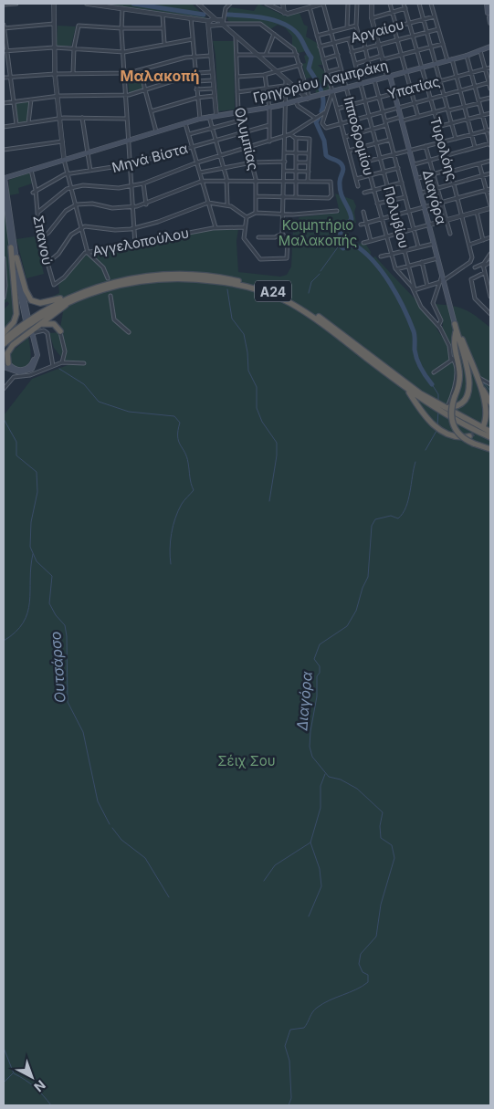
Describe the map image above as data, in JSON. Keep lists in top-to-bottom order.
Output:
{
  "streets": {
    "highway": ["Α24"],
    "main road": ["Γρηγορίου Λαμπράκη", "Διαγόρα"],
    "street": [
      "Αργαίου",
      "Υπατίας",
      "Ιπποδρομίου",
      "Ολυμπίας",
      "Τυρολόης",
      "Μηνά Βίστα",
      "Πολυβίου",
      "Σπανού",
      "Αγγελοπούλου"
    ]
  },
  "crossings": [
    ["Αργαίου", "Ιπποδρομίου"],
    ["Αργαίου", "Τυρολόης"],
    ["Αργαίου", "Διαγόρα"],
    ["Αργαίου", "Πολυβίου"],
    ["Γρηγορίου Λαμπράκη", "Ιπποδρομίου"],
    ["Γρηγορίου Λαμπράκη", "Ολυμπίας"],
    ["Γρηγορίου Λαμπράκη", "Τυρολόης"],
    ["Γρηγορίου Λαμπράκη", "Διαγόρα"],
    ["Γρηγορίου Λαμπράκη", "Πολυβίου"],
    ["Γρηγορίου Λαμπράκη", "Σπανού"],
    ["Υπατίας", "Ιπποδρομίου"],
    ["Υπατίας", "Τυρολόης"],
    ["Υπατίας", "Διαγόρα"],
    ["Υπατίας", "Πολυβίου"],
    ["Ιπποδρομίου", "Πολυβίου"],
    ["Ολυμπίας", "Μηνά Βίστα"],
    ["Τυρολόης", "Διαγόρα"],
    ["Μηνά Βίστα", "Σπανού"],
    ["Σπανού", "Αγγελοπούλου"]
  ],
  "districts": ["Μαλακοπή"],
  "water": ["Ουτσάρσο", "Διαγόρα"],
  "parks": ["Κοιμητήριο Μαλακοπής", "Σέιχ Σου"],
  "north": "bottom right"
}
